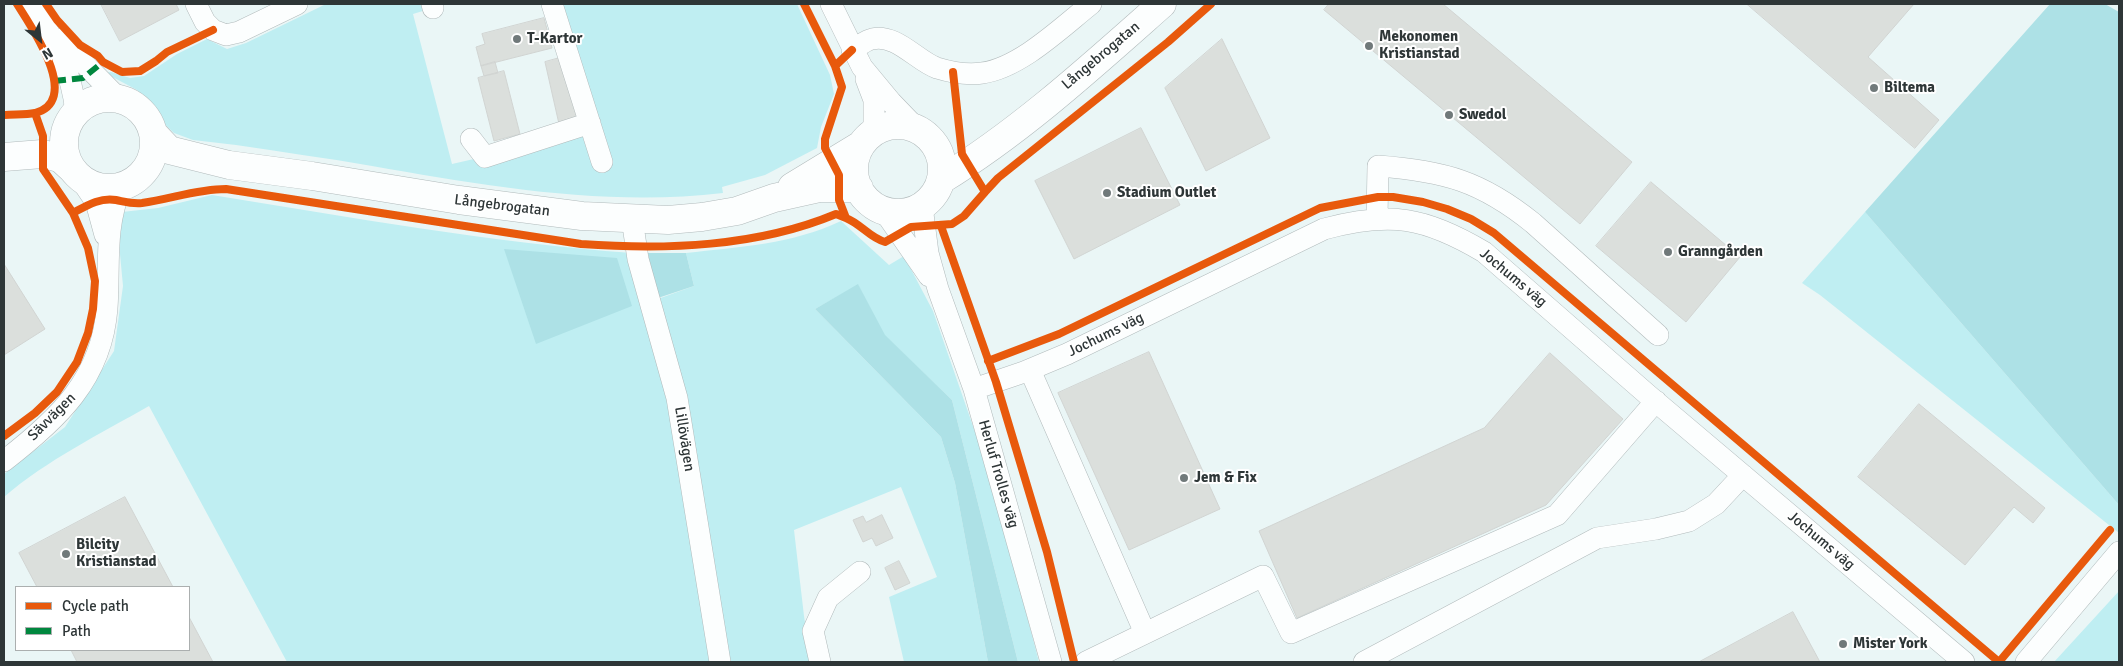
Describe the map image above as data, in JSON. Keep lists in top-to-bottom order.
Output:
{
  "streets": {
    "main road": ["Långebrogatan"],
    "street": [
      "Jochums väg",
      "Sävvägen",
      "Lillövägen",
      "Herluf Trolles väg"
    ]
  },
  "crossings": [
    ["Långebrogatan", "Sävvägen"],
    ["Långebrogatan", "Lillövägen"],
    ["Långebrogatan", "Herluf Trolles väg"],
    ["Jochums väg", "Herluf Trolles väg"]
  ],
  "places": [
    "T-Kartor",
    "Mekonomen Kristianstad",
    "Biltema",
    "Swedol",
    "Stadium Outlet",
    "Granngården",
    "Jem & Fix",
    "Bilcity Kristianstad",
    "Mister York"
  ],
  "legend": ["Cycle path", "Path"],
  "north": "bottom right"
}
